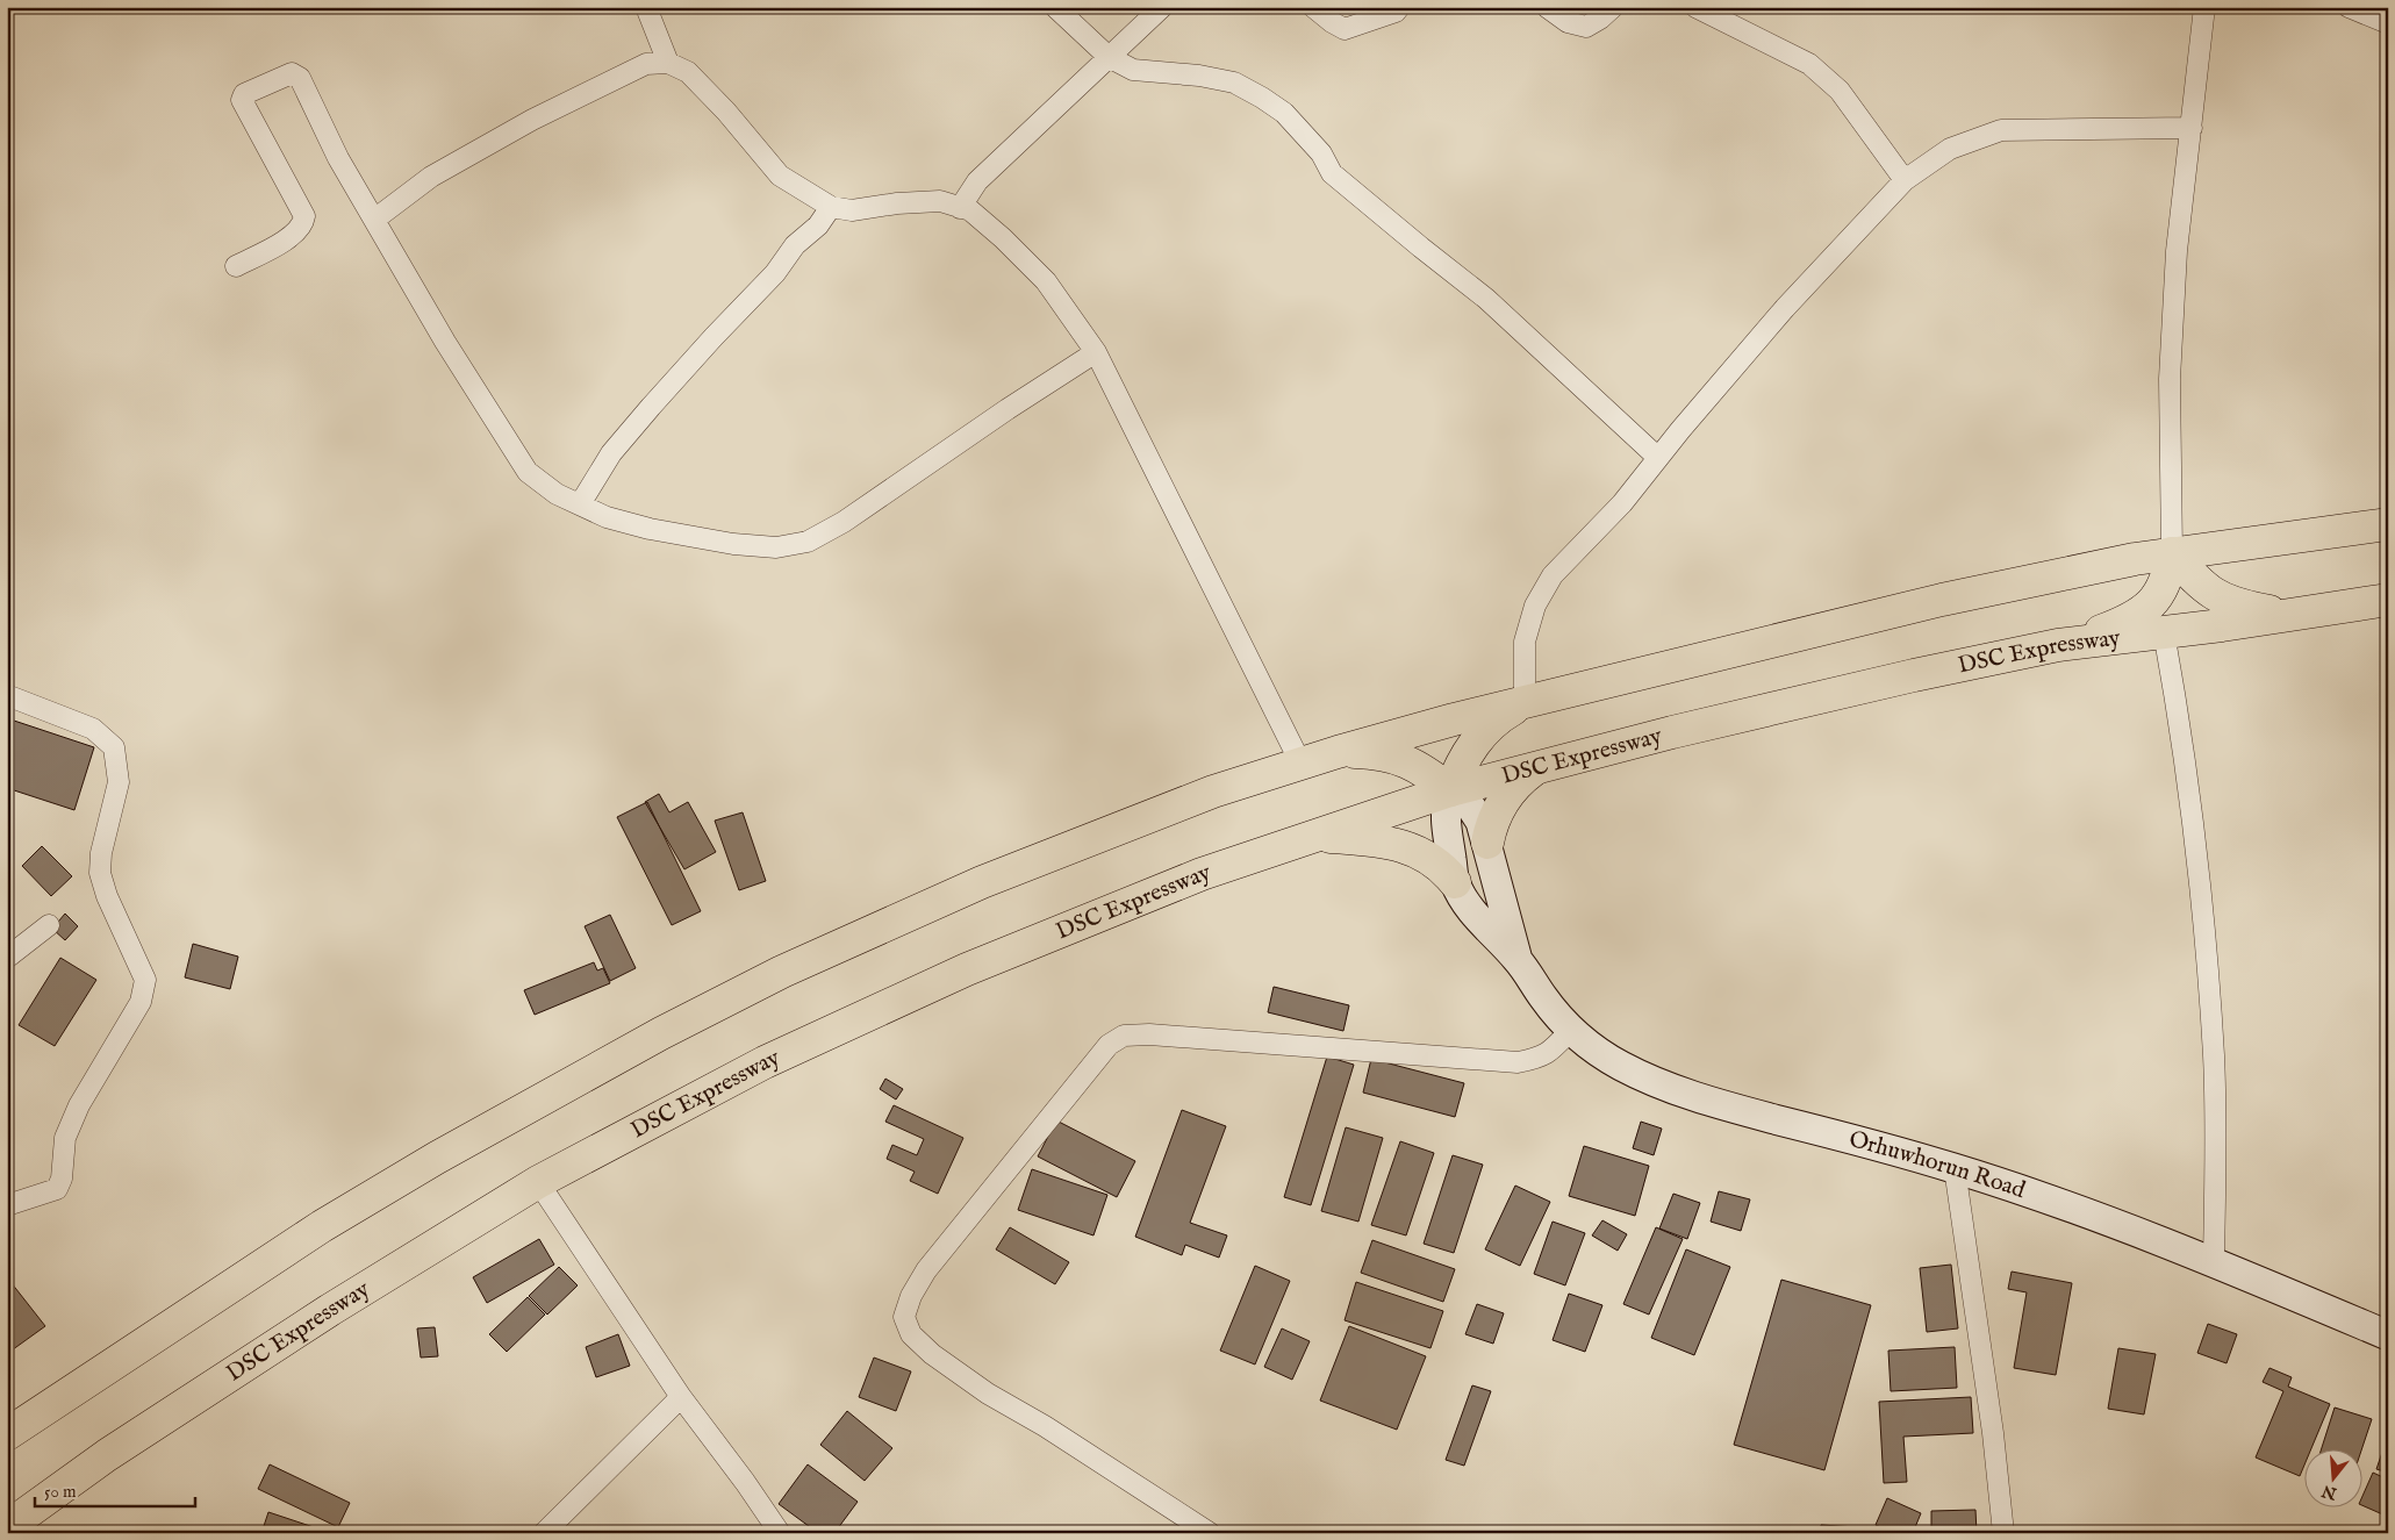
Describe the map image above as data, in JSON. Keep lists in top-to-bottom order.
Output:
{
  "streets": {
    "main road": ["DSC Expressway"],
    "street": ["Orhuwhorun Road"]
  },
  "scale_bar": "50 m",
  "north": "bottom"
}
